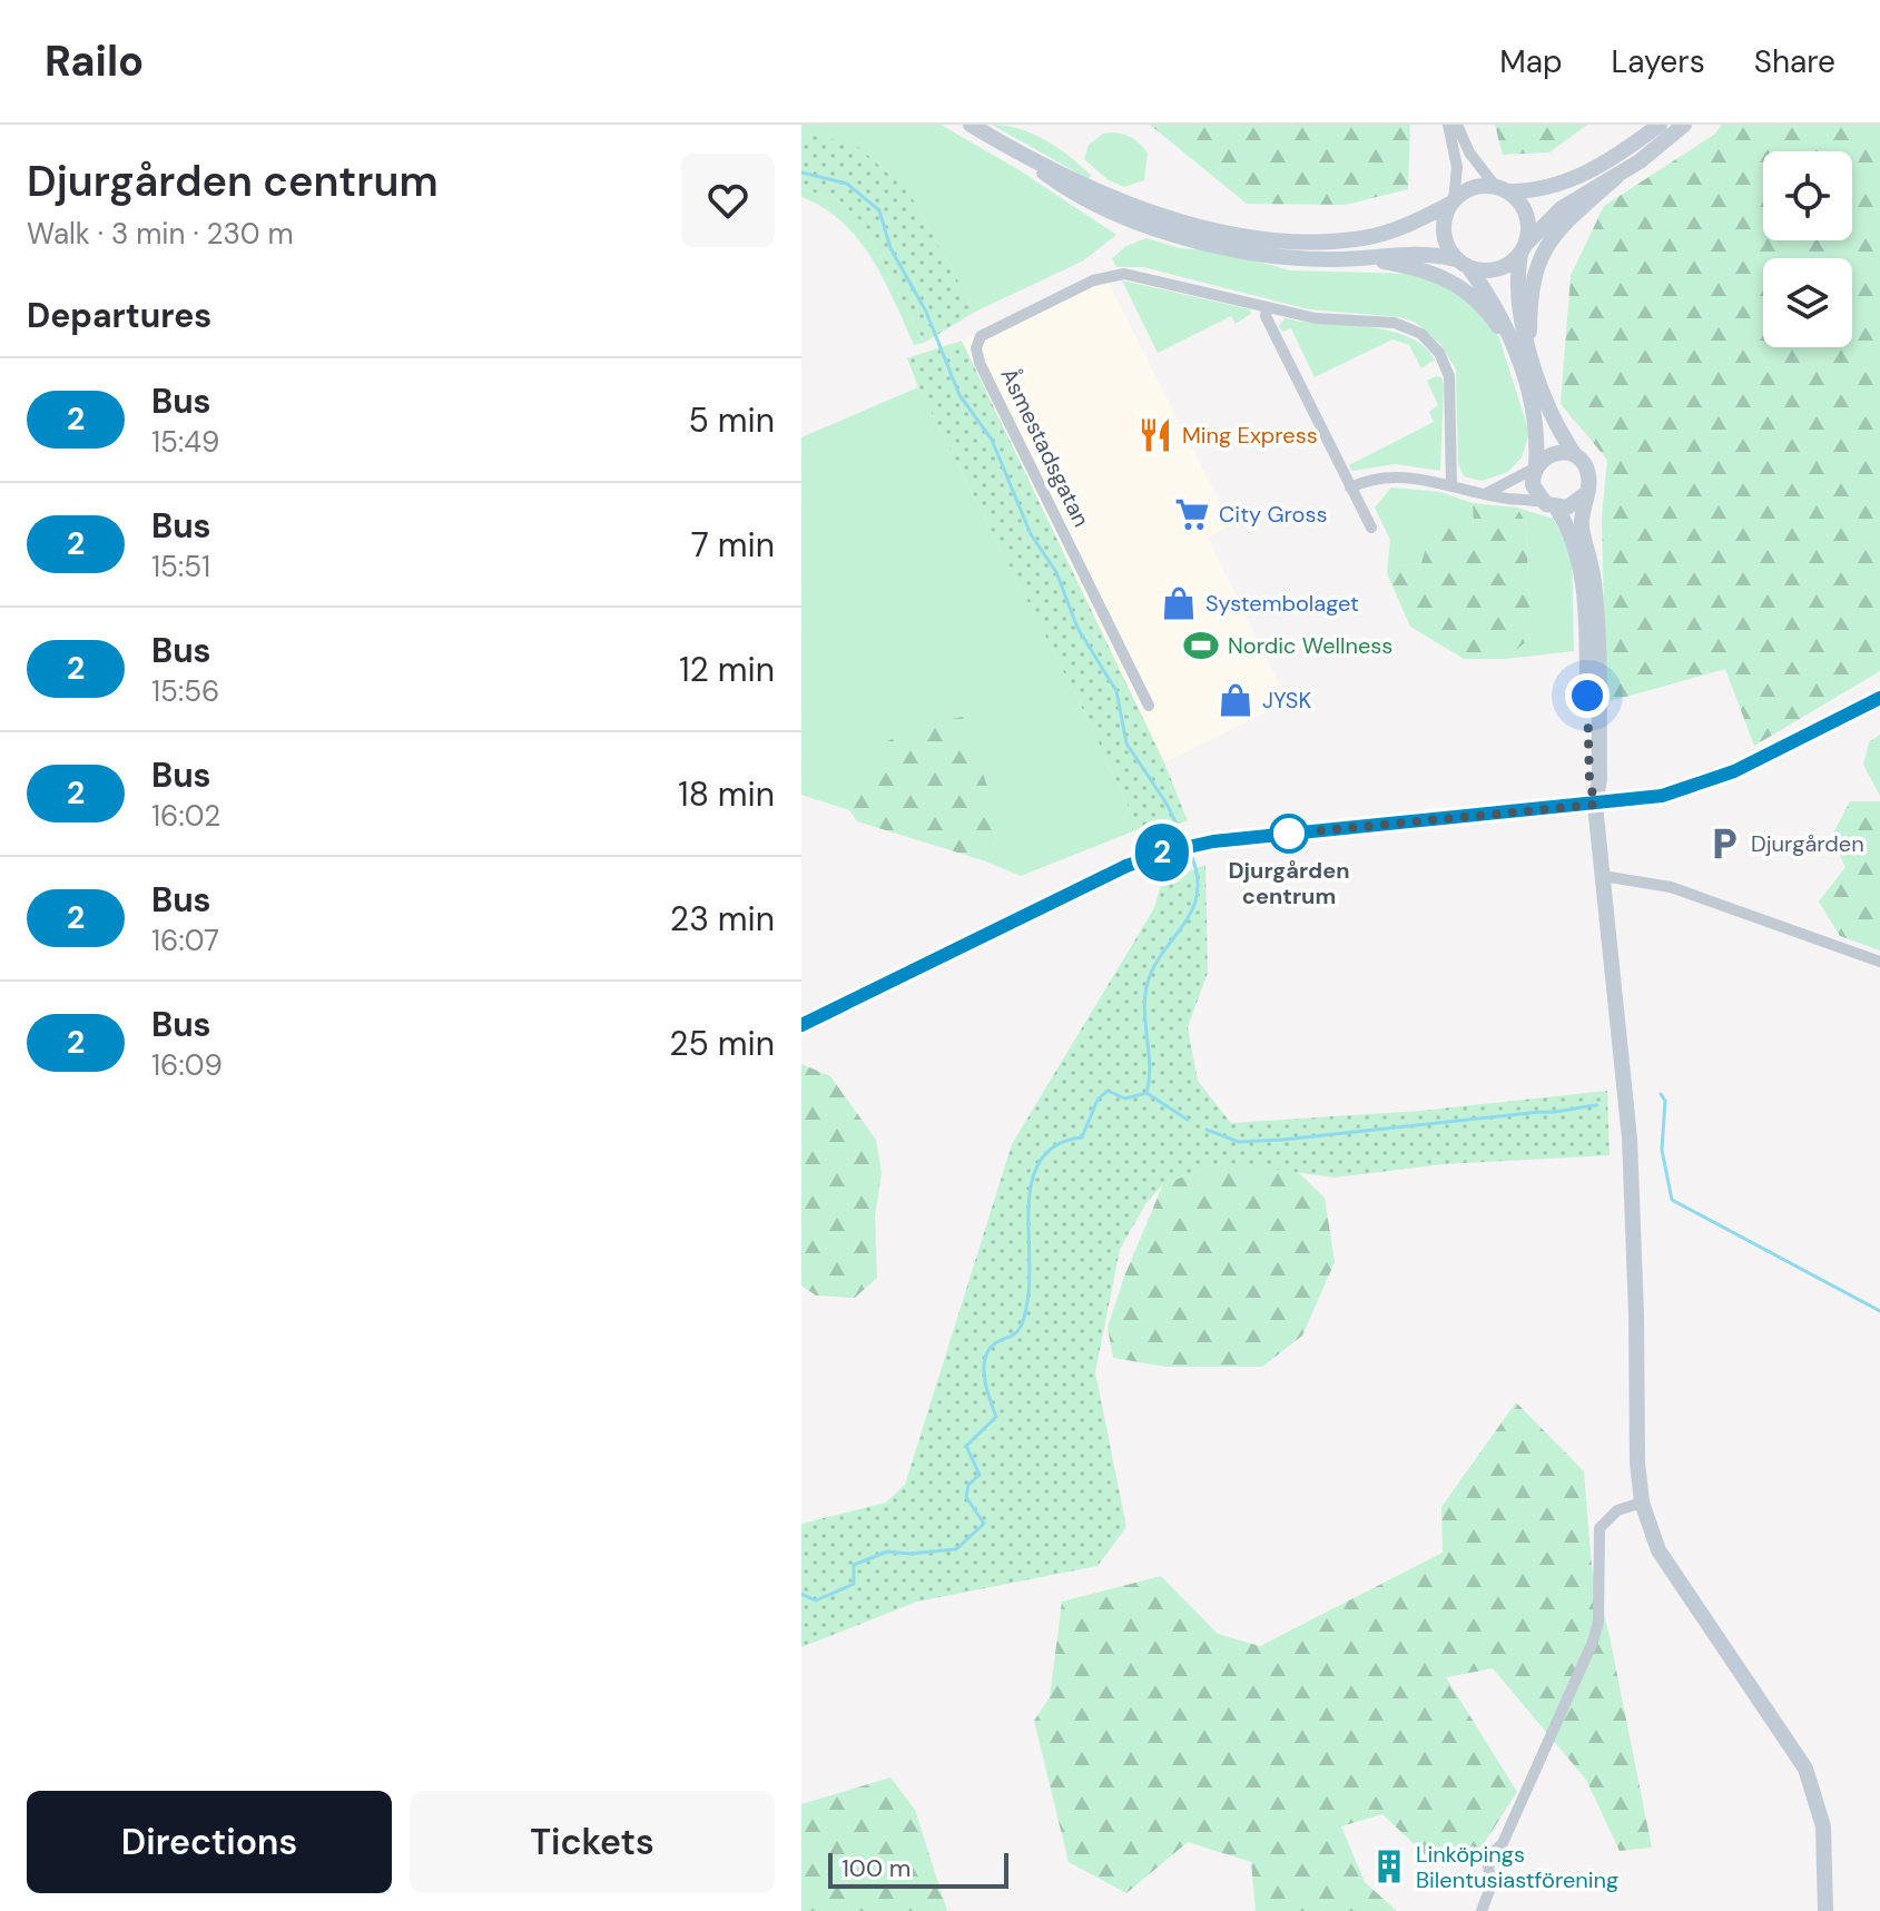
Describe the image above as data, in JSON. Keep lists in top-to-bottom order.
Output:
{
  "streets": {
    "street": ["Åsmestadsgatan"]
  },
  "places": {
    "restaurant": ["Ming Express"],
    "supermarket": ["City Gross"],
    "shop": ["Systembolaget", "JYSK"],
    "sports": ["Nordic Wellness"],
    "other": ["Djurgården centrum"],
    "parking": ["Djurgården"],
    "building": ["Linköpings Bilentusiastförening"]
  },
  "lines": ["bus line 2"],
  "scale_bar": "100 m",
  "page": {
    "header": "Railo",
    "nav": ["Map", "Layers", "Share"],
    "heading": [
      ["Djurgården centrum", "Walk · 3 min · 230 m"],
      "Departures"
    ],
    "on_map": "2",
    "list": [
      {
        "mark": "2",
        "name": "Bus",
        "note": "15:49",
        "value": "5 min"
      },
      {
        "mark": "2",
        "name": "Bus",
        "note": "15:51",
        "value": "7 min"
      },
      {
        "mark": "2",
        "name": "Bus",
        "note": "15:56",
        "value": "12 min"
      },
      {
        "mark": "2",
        "name": "Bus",
        "note": "16:02",
        "value": "18 min"
      },
      {
        "mark": "2",
        "name": "Bus",
        "note": "16:07",
        "value": "23 min"
      },
      {
        "mark": "2",
        "name": "Bus",
        "note": "16:09",
        "value": "25 min"
      }
    ],
    "buttons": ["Directions", "Tickets"],
    "scale": "100 m"
  }
}
